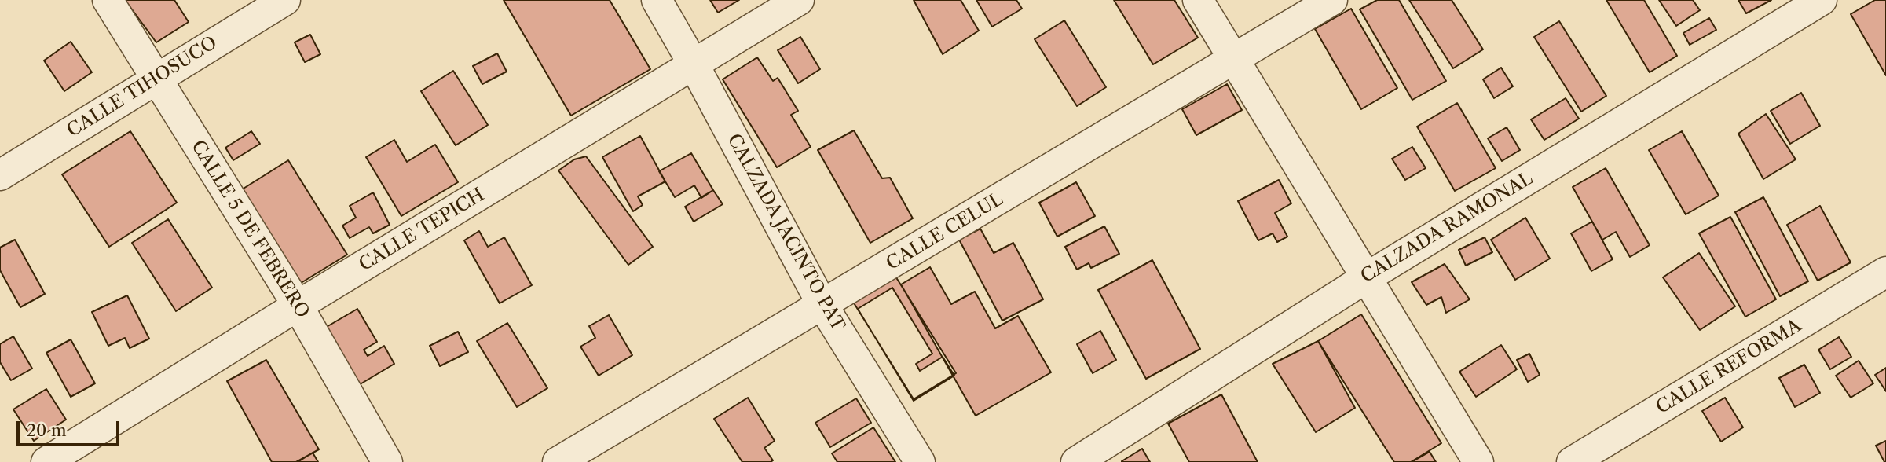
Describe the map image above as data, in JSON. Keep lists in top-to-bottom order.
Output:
{
  "streets": {
    "street": [
      "CALLE TIHOSUCO",
      "CALZADA RAMONAL",
      "CALLE 5 DE FEBRERO",
      "CALLE TEPICH",
      "CALLE CELUL",
      "CALZADA JACINTO PAT",
      "CALLE REFORMA"
    ]
  },
  "crossings": [
    ["CALLE TIHOSUCO", "CALLE 5 DE FEBRERO"],
    ["CALLE 5 DE FEBRERO", "CALLE TEPICH"],
    ["CALLE TEPICH", "CALZADA JACINTO PAT"],
    ["CALLE CELUL", "CALZADA JACINTO PAT"]
  ],
  "scale_bar": "20 m"
}
